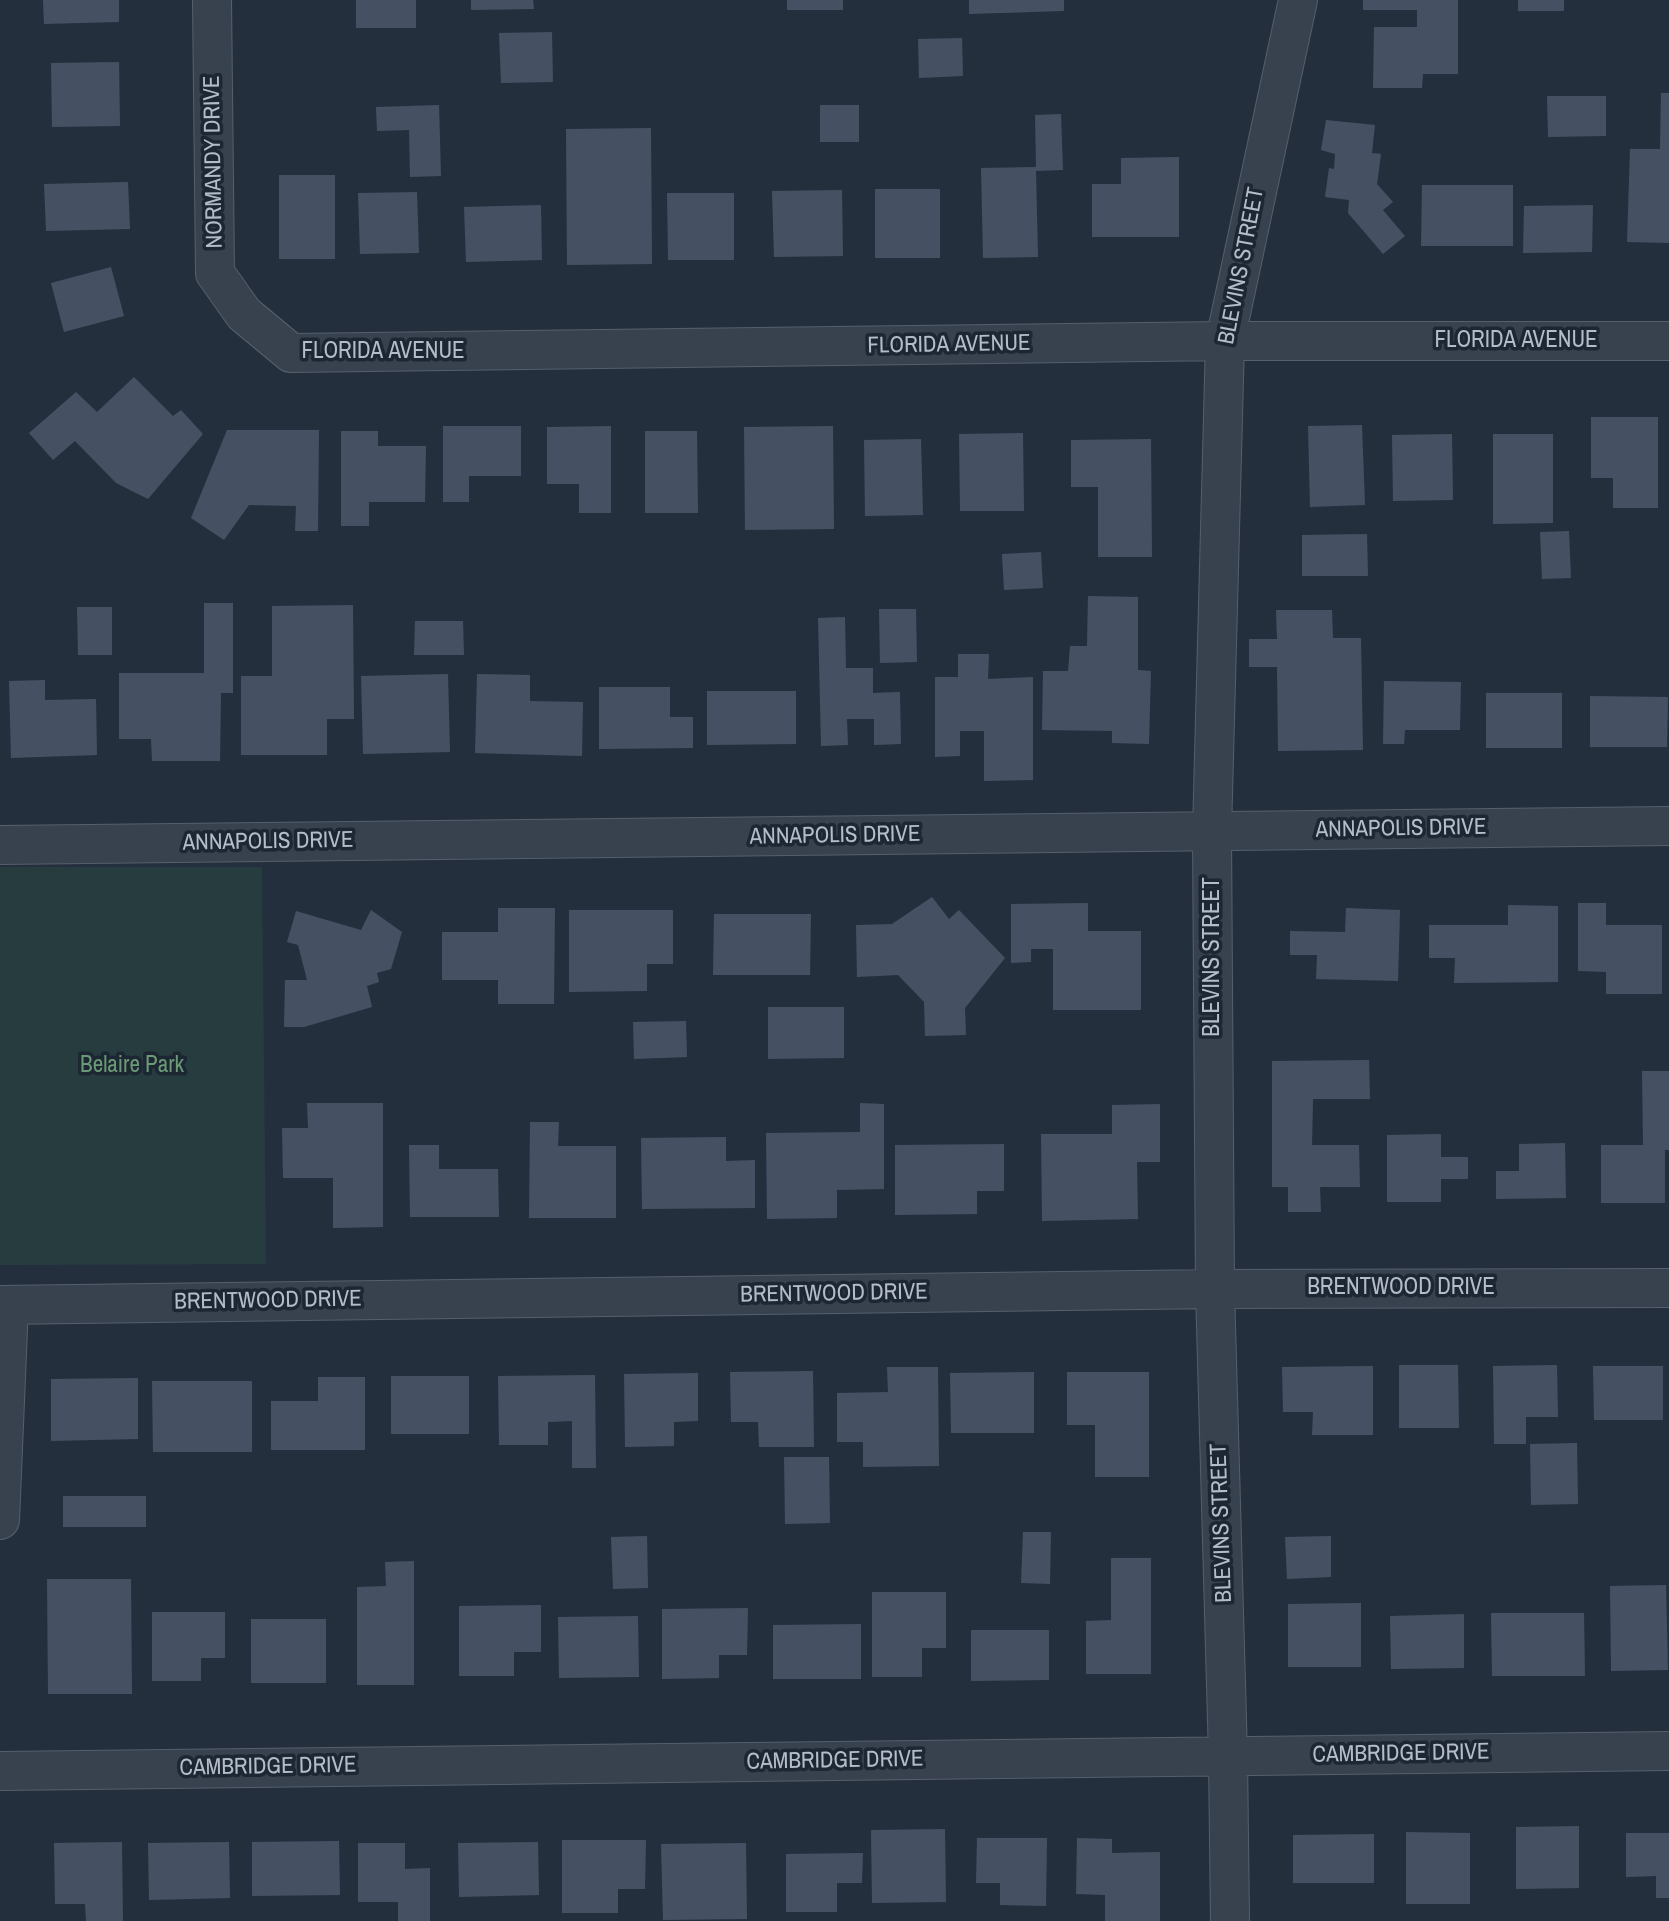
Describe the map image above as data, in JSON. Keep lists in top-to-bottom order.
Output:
{
  "streets": {
    "street": [
      "NORMANDY DRIVE",
      "BLEVINS STREET",
      "FLORIDA AVENUE",
      "ANNAPOLIS DRIVE",
      "BRENTWOOD DRIVE",
      "CAMBRIDGE DRIVE"
    ]
  },
  "crossings": [
    ["NORMANDY DRIVE", "FLORIDA AVENUE"],
    ["BLEVINS STREET", "FLORIDA AVENUE"],
    ["BLEVINS STREET", "ANNAPOLIS DRIVE"],
    ["BLEVINS STREET", "BRENTWOOD DRIVE"],
    ["BLEVINS STREET", "CAMBRIDGE DRIVE"]
  ],
  "parks": ["Belaire Park"]
}
